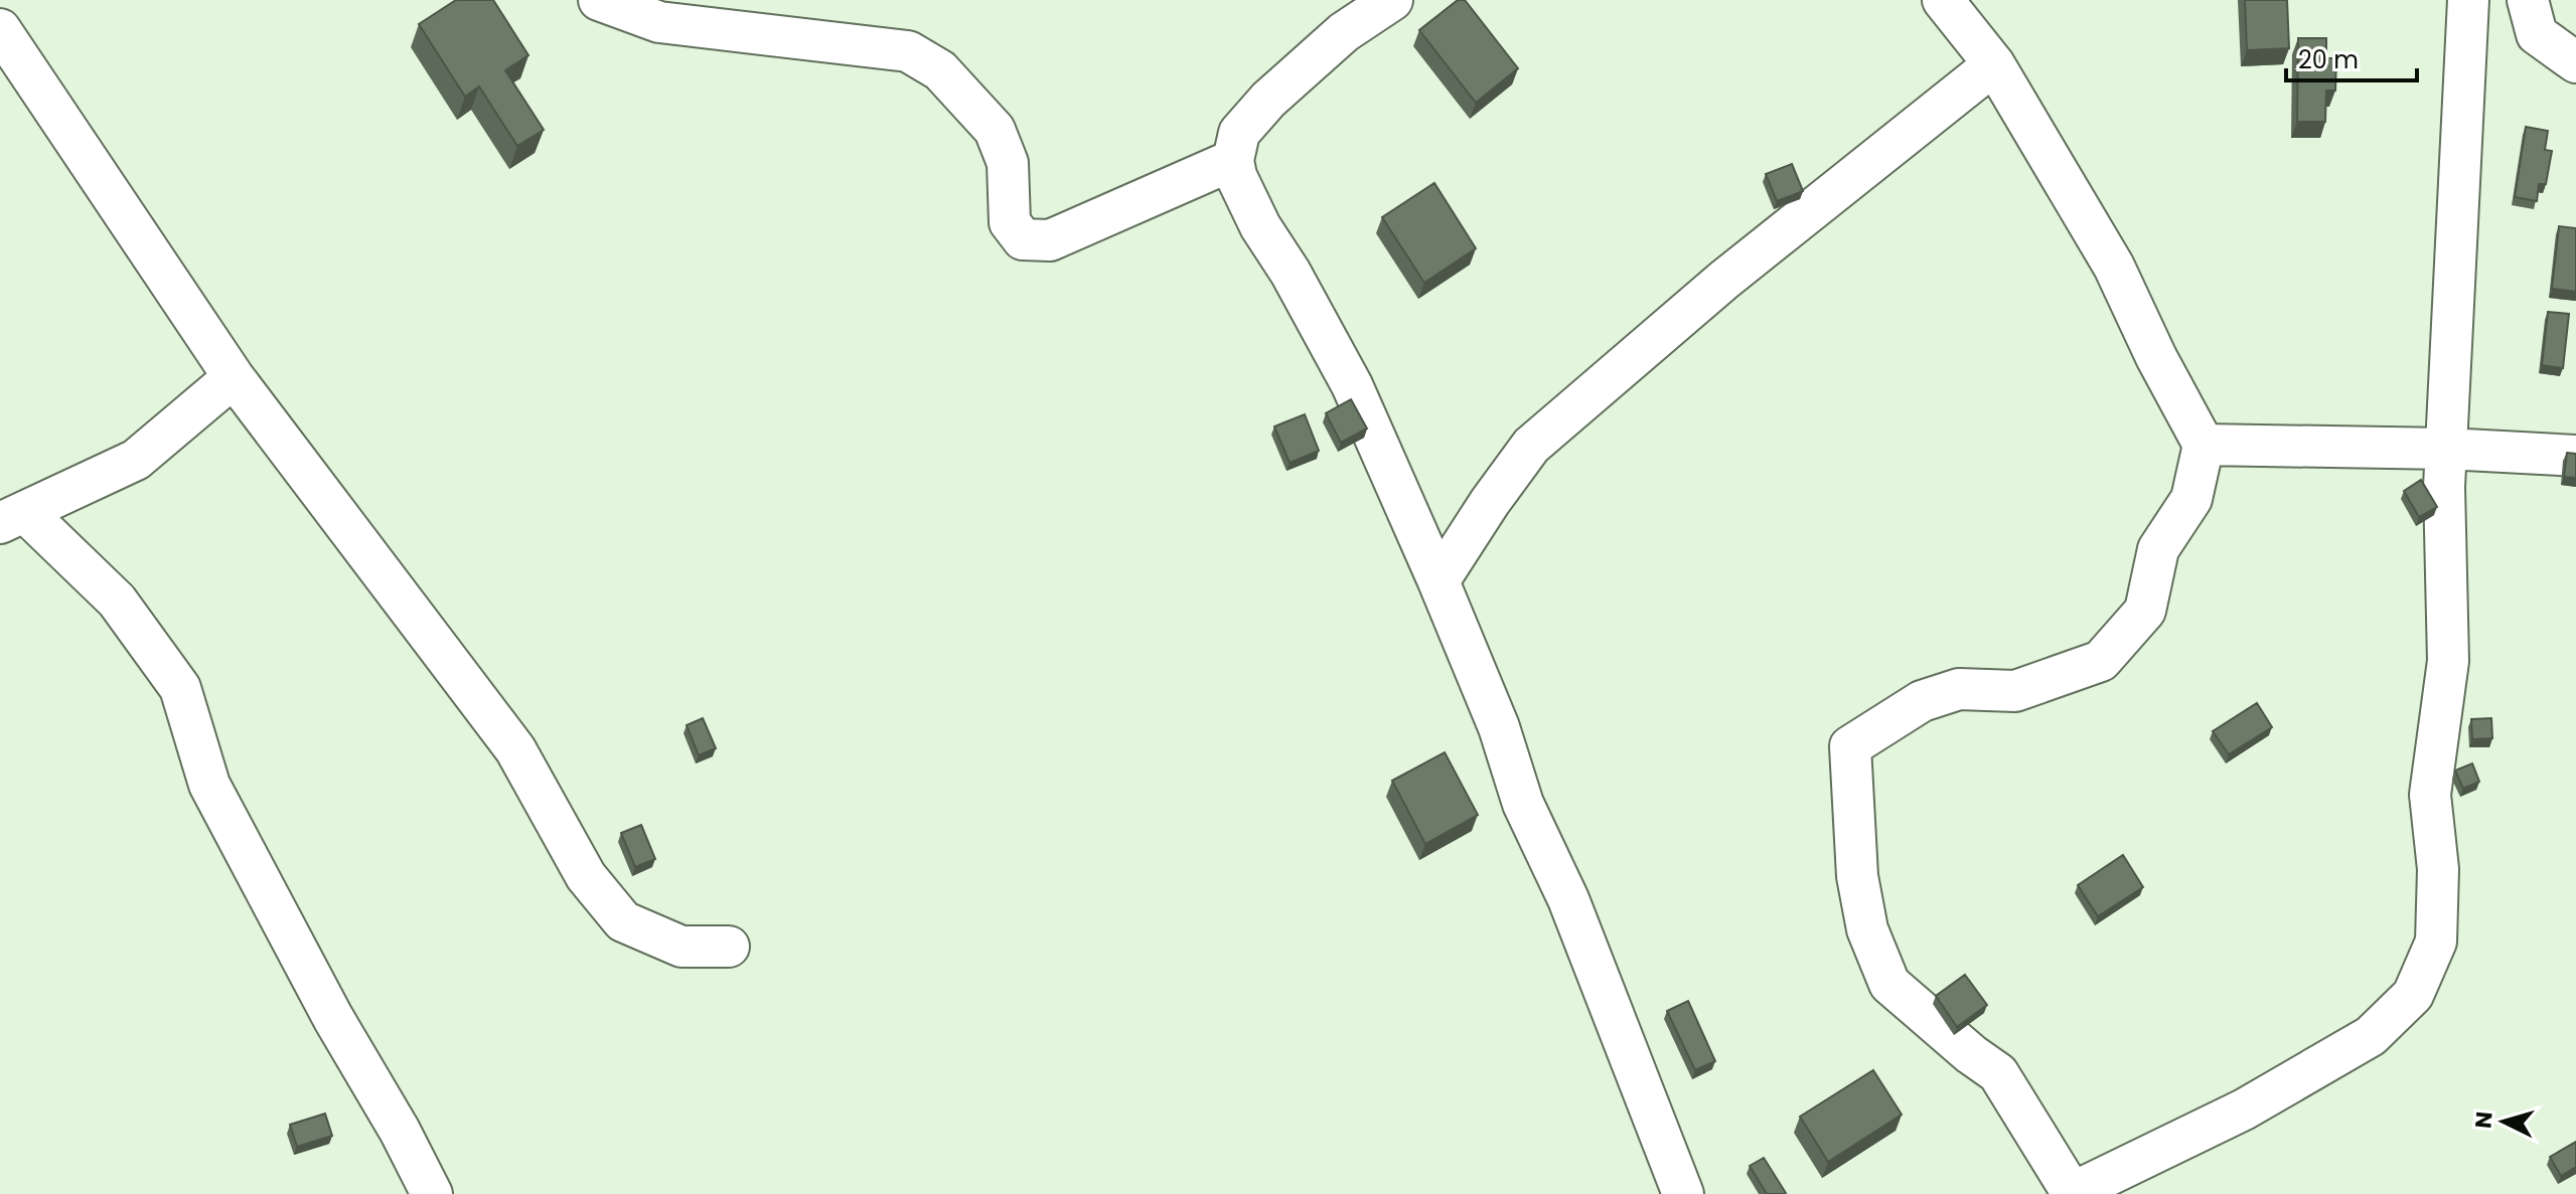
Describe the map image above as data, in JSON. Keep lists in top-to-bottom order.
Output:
{
  "scale_bar": "20 m",
  "north": "left"
}
